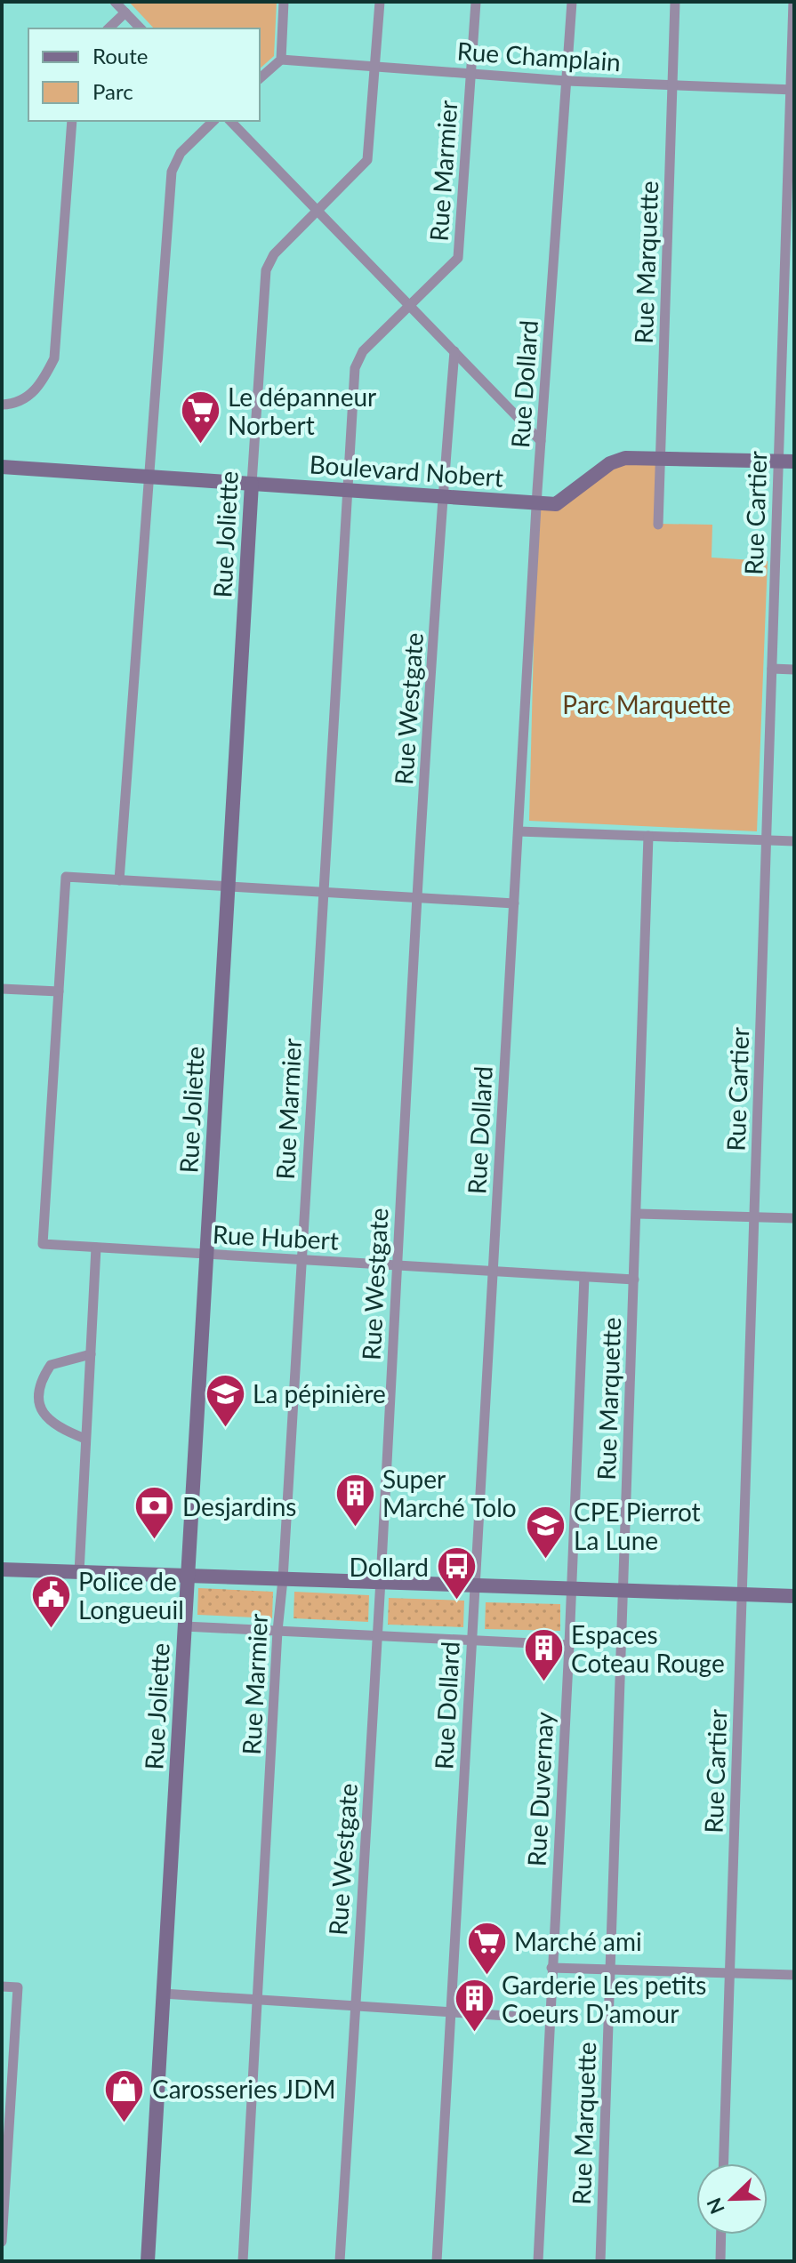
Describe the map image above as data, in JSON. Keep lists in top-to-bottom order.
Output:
{
  "streets": {
    "street": [
      "Rue Champlain",
      "Rue Marmier",
      "Rue Marquette",
      "Rue Dollard",
      "Boulevard Nobert",
      "Rue Cartier",
      "Rue Joliette",
      "Rue Westgate",
      "Rue Hubert",
      "Rue Duvernay"
    ]
  },
  "crossings": [
    ["Rue Champlain", "Rue Marmier"],
    ["Rue Champlain", "Rue Marquette"],
    ["Rue Champlain", "Rue Dollard"],
    ["Rue Champlain", "Rue Cartier"],
    ["Rue Champlain", "Rue Joliette"],
    ["Rue Marmier", "Boulevard Nobert"],
    ["Rue Marmier", "Rue Hubert"],
    ["Rue Marquette", "Boulevard Nobert"],
    ["Rue Marquette", "Rue Hubert"],
    ["Rue Dollard", "Boulevard Nobert"],
    ["Rue Dollard", "Rue Hubert"],
    ["Boulevard Nobert", "Rue Cartier"],
    ["Boulevard Nobert", "Rue Joliette"],
    ["Boulevard Nobert", "Rue Westgate"],
    ["Rue Joliette", "Rue Hubert"],
    ["Rue Westgate", "Rue Hubert"],
    ["Rue Hubert", "Rue Duvernay"]
  ],
  "parks": ["Parc Marquette"],
  "places": {
    "supermarket": ["Le dépanneur Norbert", "Marché ami"],
    "school or university": ["La pépinière", "CPE Pierrot La Lune"],
    "building": ["Super Marché Tolo", "Espaces Coteau Rouge", "Garderie Les petits Coeurs D'amour"],
    "bank": ["Desjardins"],
    "bus stop": ["Dollard"],
    "public building": ["Police de Longueuil"],
    "shop": ["Carosseries JDM"]
  },
  "legend": ["Route", "Parc"],
  "north": "bottom left"
}
